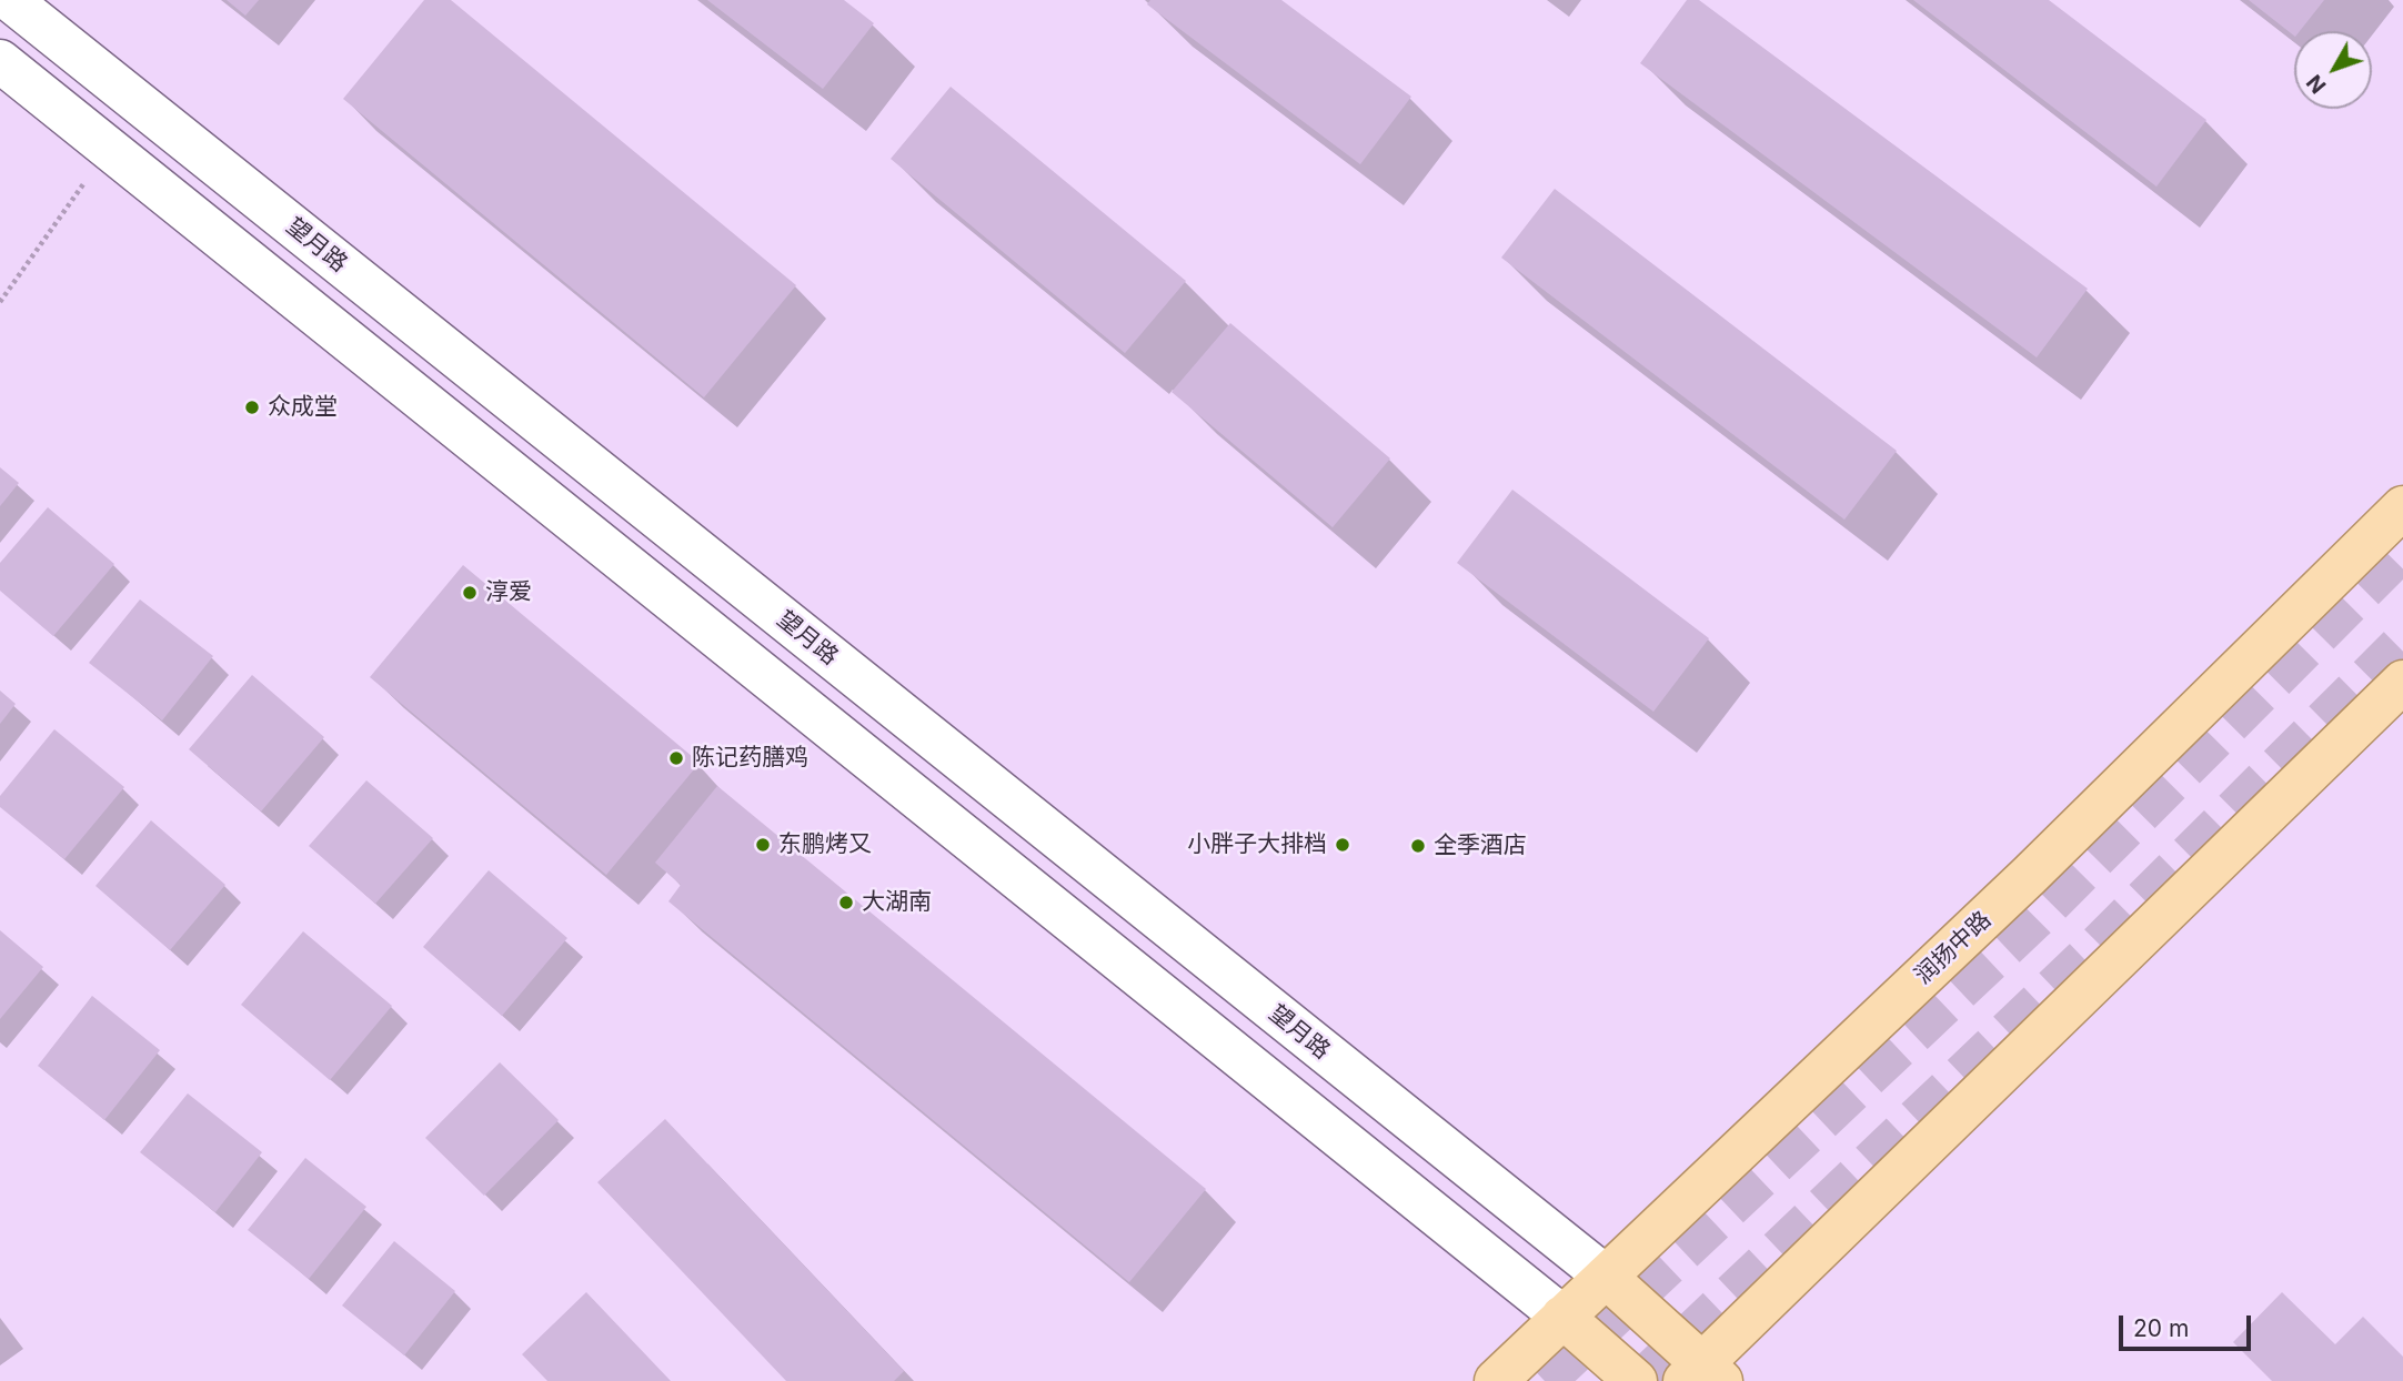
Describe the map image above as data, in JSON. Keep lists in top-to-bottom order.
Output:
{
  "streets": {
    "main road": ["润扬中路"],
    "street": ["望月路"]
  },
  "crossings": [
    ["望月路", "润扬中路"]
  ],
  "places": [
    "众成堂",
    "淳爱",
    "陈记药膳鸡",
    "东鹏烤又",
    "小胖子大排档",
    "全季酒店",
    "大湖南"
  ],
  "scale_bar": "20 m",
  "north": "bottom left"
}
